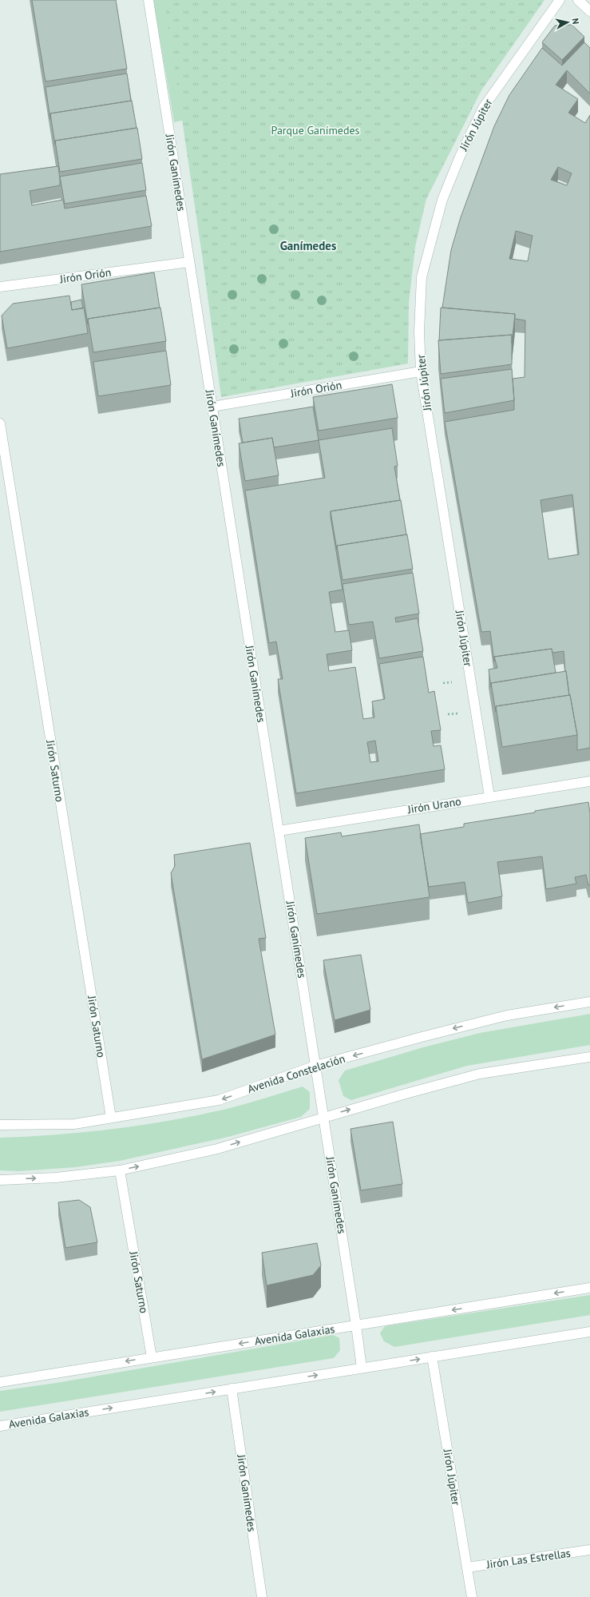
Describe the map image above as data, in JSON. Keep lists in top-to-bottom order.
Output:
{
  "streets": {
    "street": [
      "Jirón Júpiter",
      "Jirón Ganímedes",
      "Jirón Orión",
      "Jirón Saturno",
      "Jirón Urano",
      "Avenida Constelación",
      "Avenida Galaxias",
      "Jirón Las Estrellas"
    ]
  },
  "crossings": [
    ["Jirón Júpiter", "Jirón Orión"],
    ["Jirón Júpiter", "Jirón Urano"],
    ["Jirón Júpiter", "Avenida Galaxias"],
    ["Jirón Júpiter", "Jirón Las Estrellas"],
    ["Jirón Ganímedes", "Jirón Orión"],
    ["Jirón Ganímedes", "Jirón Urano"],
    ["Jirón Ganímedes", "Avenida Constelación"],
    ["Jirón Ganímedes", "Avenida Galaxias"],
    ["Jirón Saturno", "Avenida Constelación"],
    ["Jirón Saturno", "Avenida Galaxias"]
  ],
  "districts": ["Ganímedes"],
  "parks": ["Parque Ganímedes"],
  "north": "right"
}
